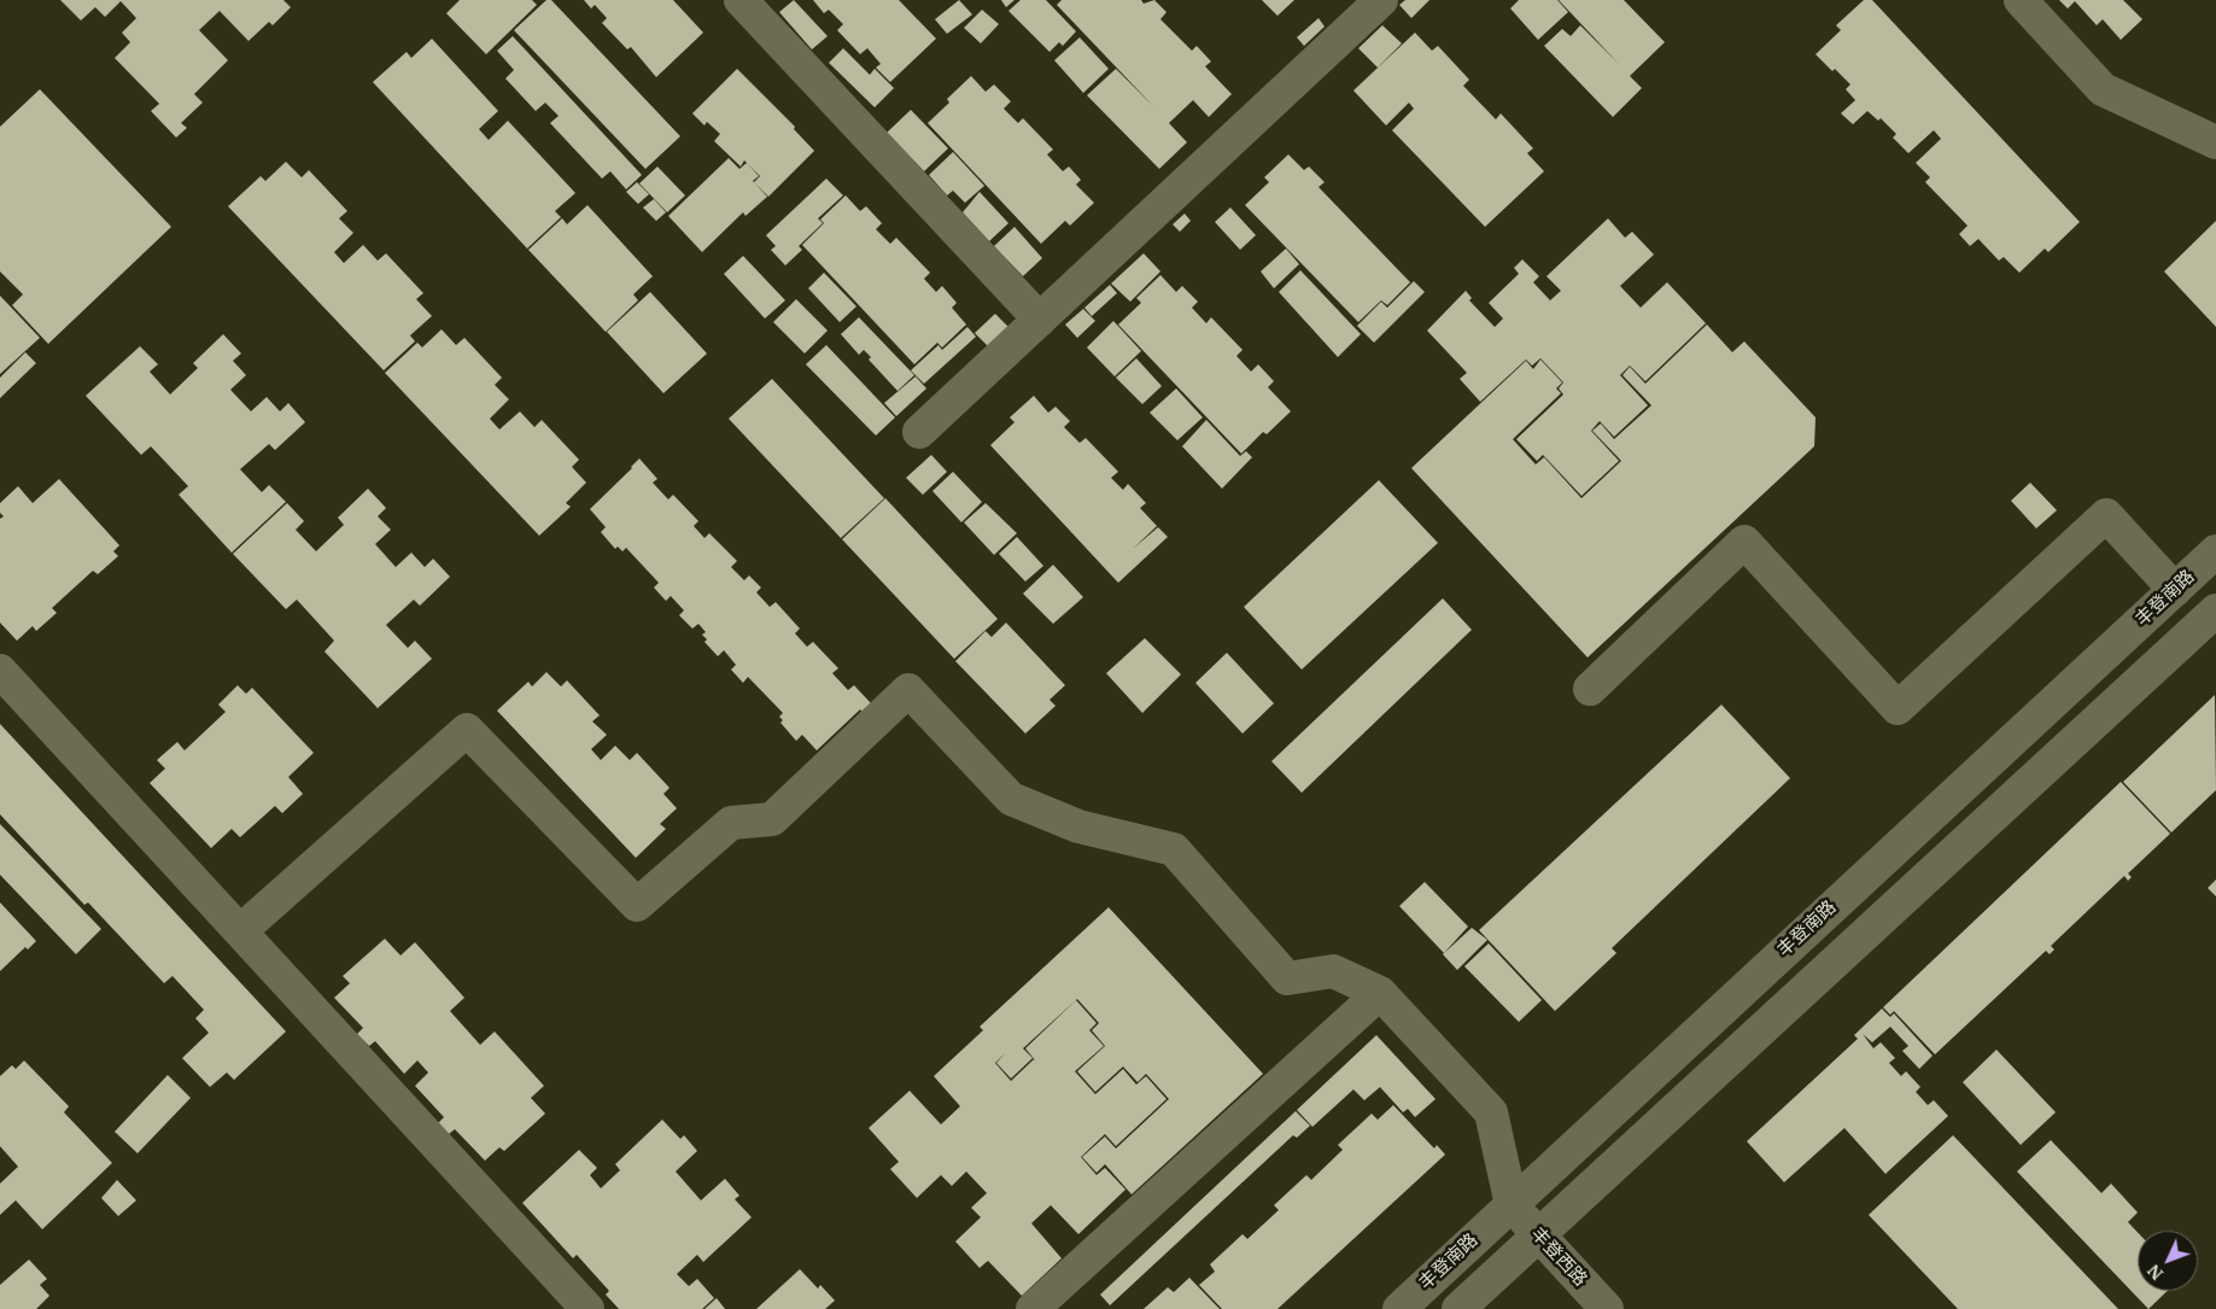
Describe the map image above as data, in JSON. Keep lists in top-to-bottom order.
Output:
{
  "streets": {
    "street": ["丰登南路", "丰登西路"]
  },
  "crossings": [
    ["丰登南路", "丰登西路"]
  ],
  "north": "bottom left"
}
